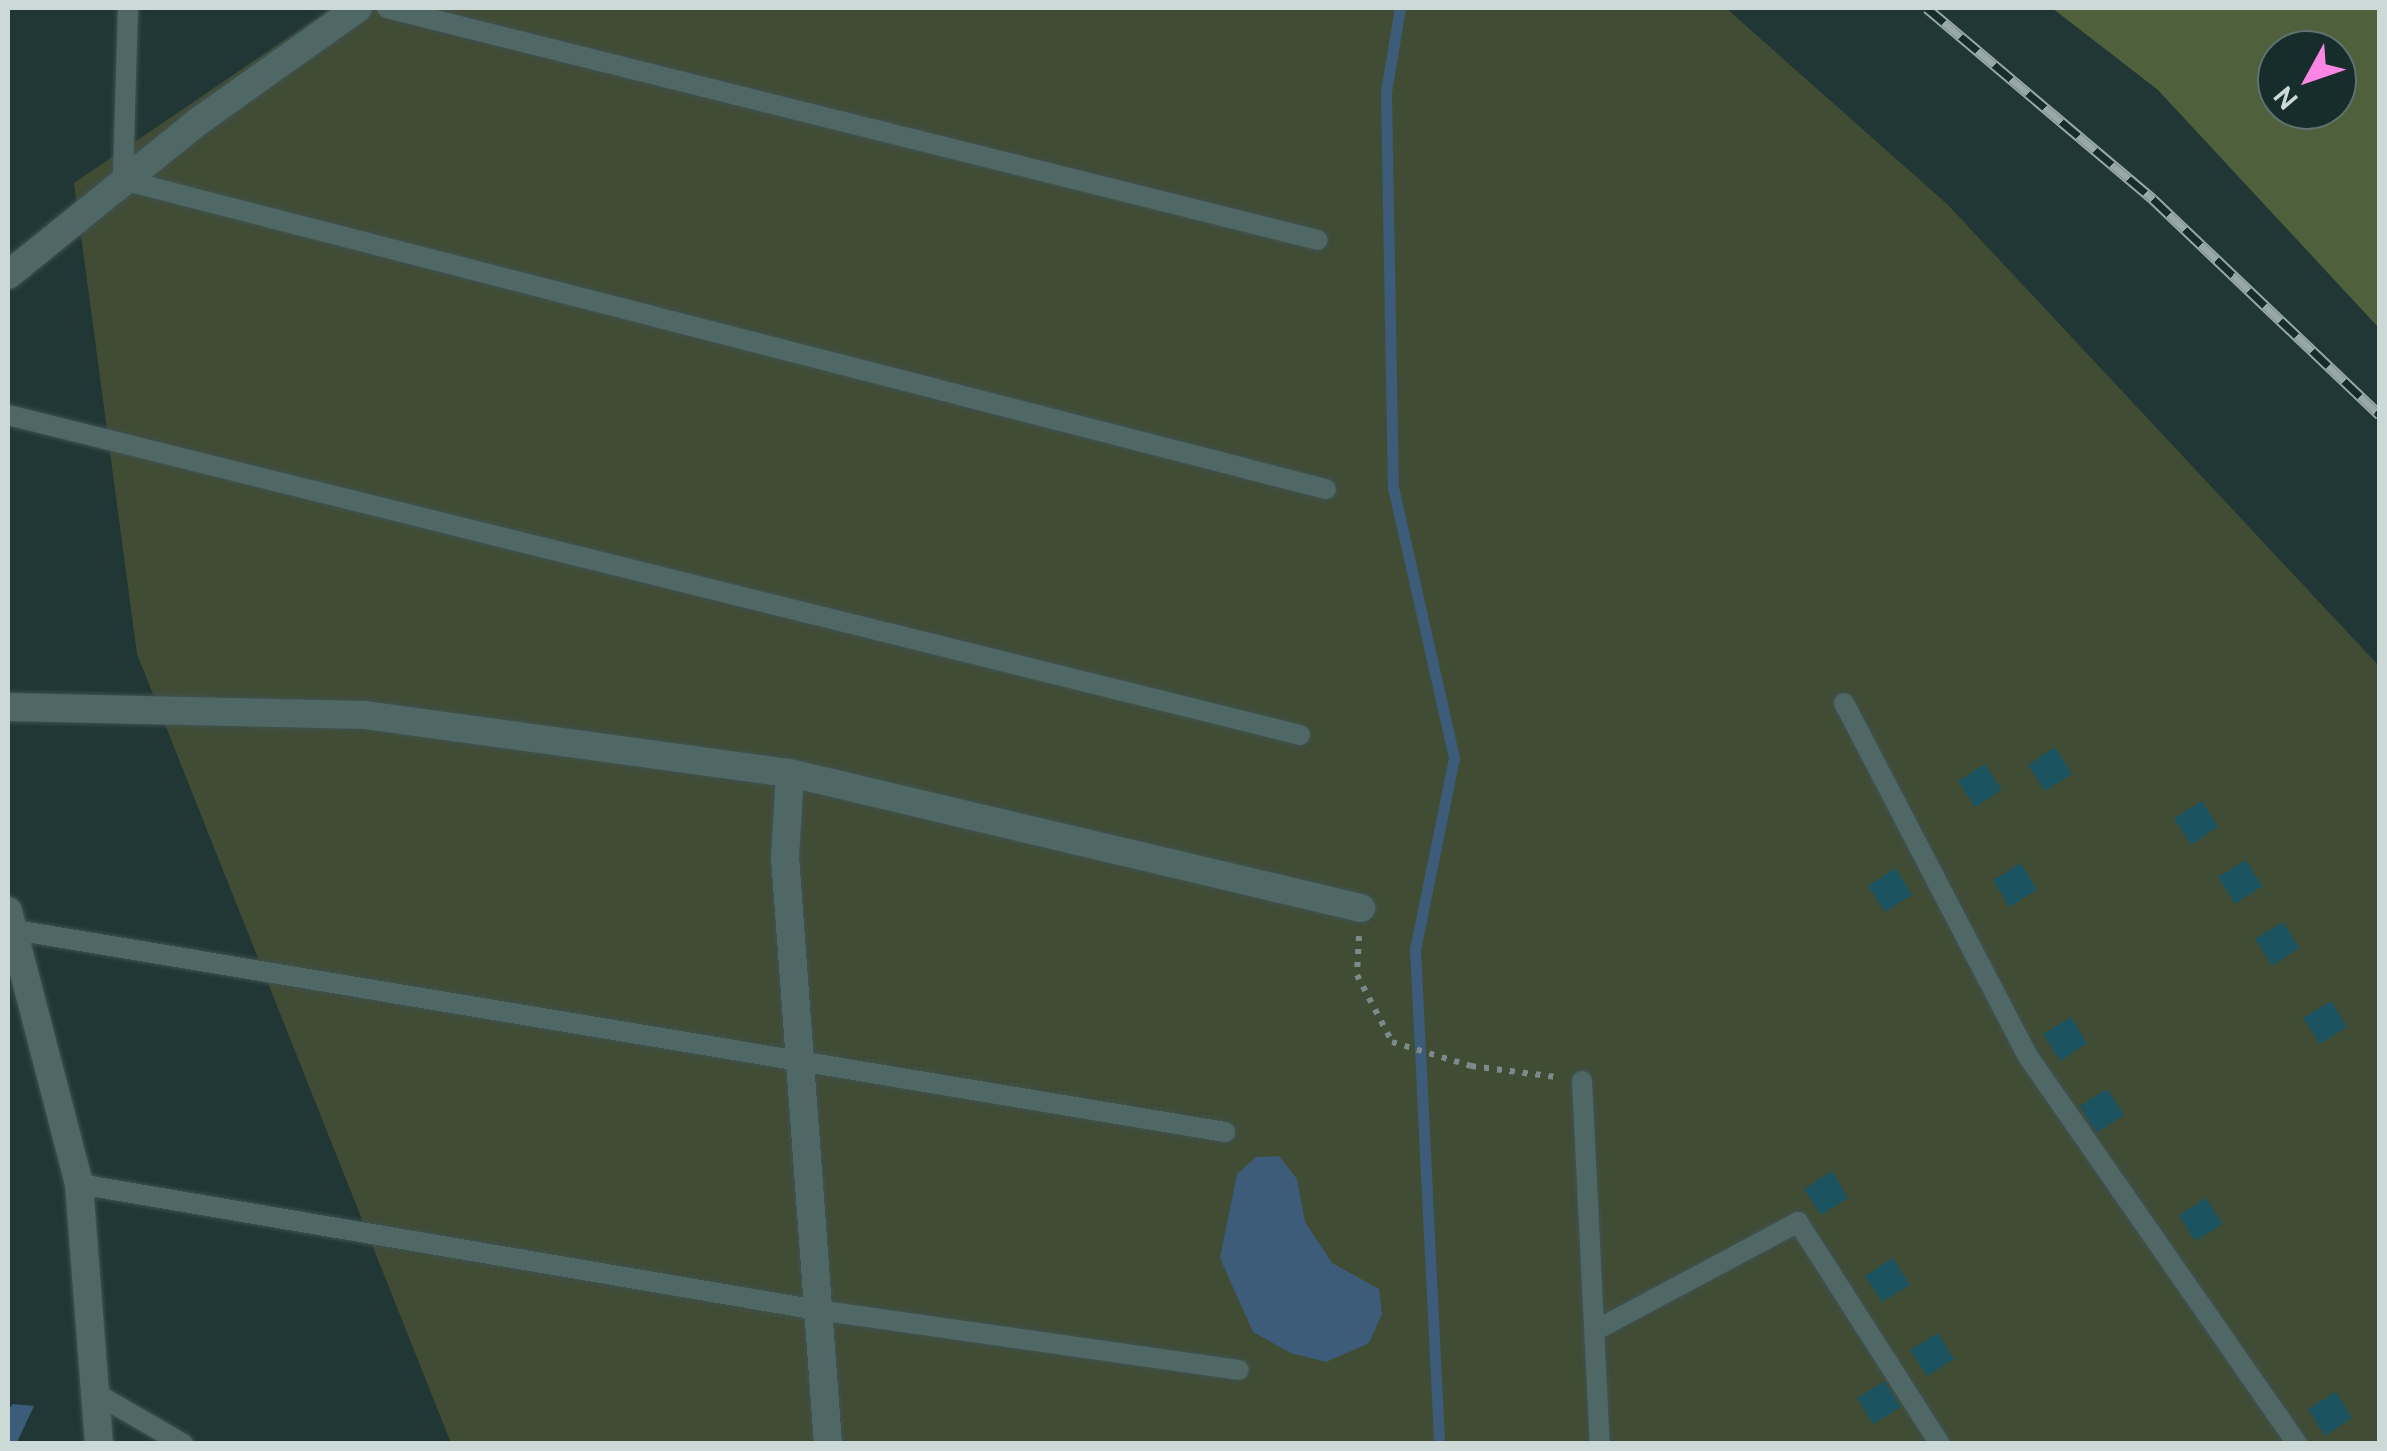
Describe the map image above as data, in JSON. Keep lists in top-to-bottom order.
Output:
{
  "north": "bottom left"
}
